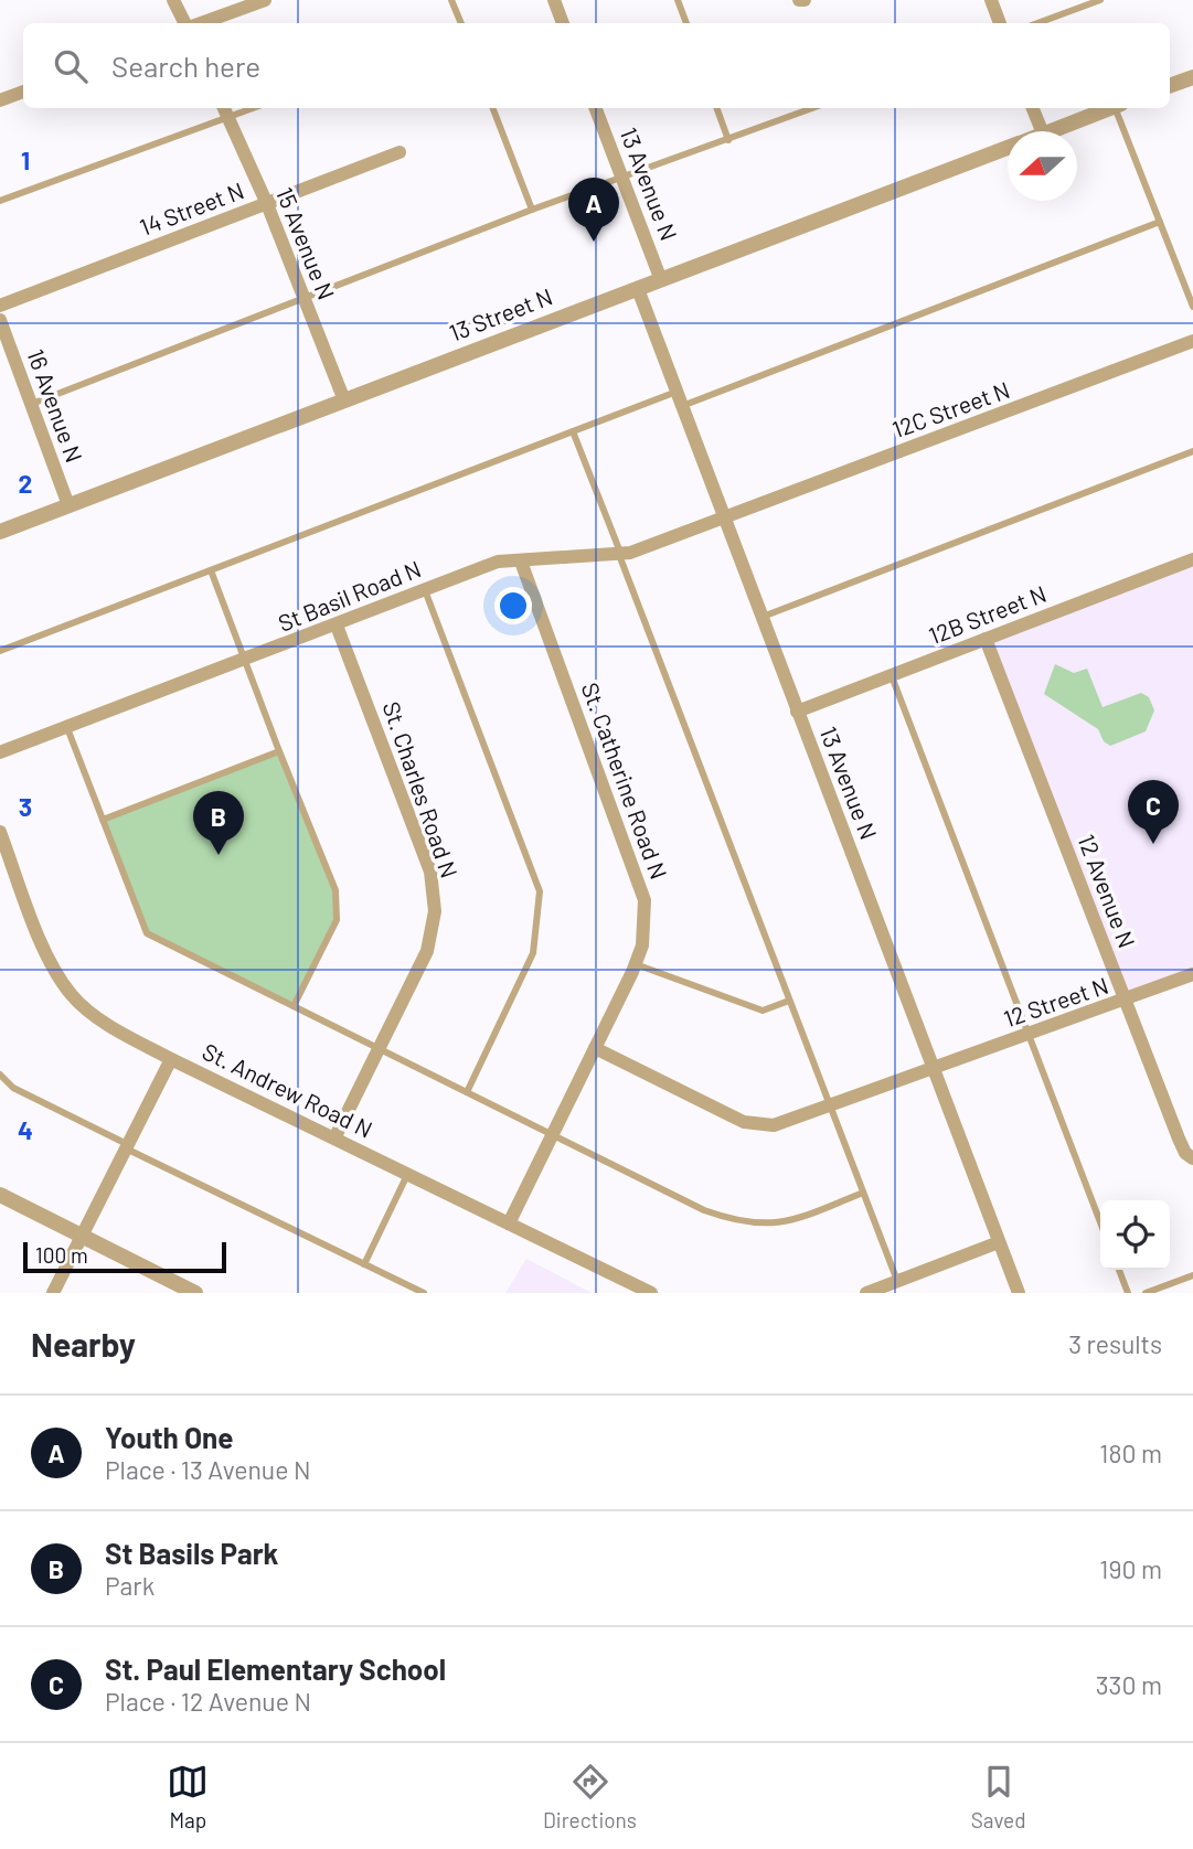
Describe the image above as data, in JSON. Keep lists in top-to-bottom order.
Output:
{
  "streets": {
    "street": [
      "13 Avenue N",
      "14 Street N",
      "15 Avenue N",
      "13 Street N",
      "16 Avenue N",
      "12C Street N",
      "St Basil Road N",
      "12B Street N",
      "St. Catherine Road N",
      "St. Charles Road N",
      "12 Avenue N",
      "12 Street N",
      "St. Andrew Road N"
    ]
  },
  "crossings": [
    ["13 Avenue N", "13 Street N"],
    ["13 Avenue N", "12C Street N"],
    ["13 Avenue N", "St Basil Road N"],
    ["13 Avenue N", "12B Street N"],
    ["13 Avenue N", "12 Street N"],
    ["14 Street N", "15 Avenue N"],
    ["15 Avenue N", "13 Street N"],
    ["13 Street N", "16 Avenue N"],
    ["12C Street N", "St Basil Road N"],
    ["St Basil Road N", "St. Catherine Road N"],
    ["St Basil Road N", "St. Charles Road N"],
    ["12B Street N", "12 Avenue N"],
    ["St. Catherine Road N", "12 Street N"],
    ["St. Catherine Road N", "St. Andrew Road N"],
    ["St. Charles Road N", "St. Andrew Road N"],
    ["12 Avenue N", "12 Street N"]
  ],
  "scale_bar": "100 m",
  "north": "left",
  "page": {
    "search": "Search here",
    "pins": ["A", "C", "B"],
    "scale": "100 m",
    "heading": ["Nearby", "3 results"],
    "list": [
      {
        "mark": "A",
        "name": "Youth One",
        "note": "Place · 13 Avenue N",
        "value": "180 m"
      },
      {
        "mark": "B",
        "name": "St Basils Park",
        "note": "Park",
        "value": "190 m"
      },
      {
        "mark": "C",
        "name": "St. Paul Elementary School",
        "note": "Place · 12 Avenue N",
        "value": "330 m"
      }
    ],
    "nav": ["Map", "Directions", "Saved"]
  },
  "grid": {
    "rows": [
      "1",
      "2",
      "3",
      "4"
    ]
  }
}
